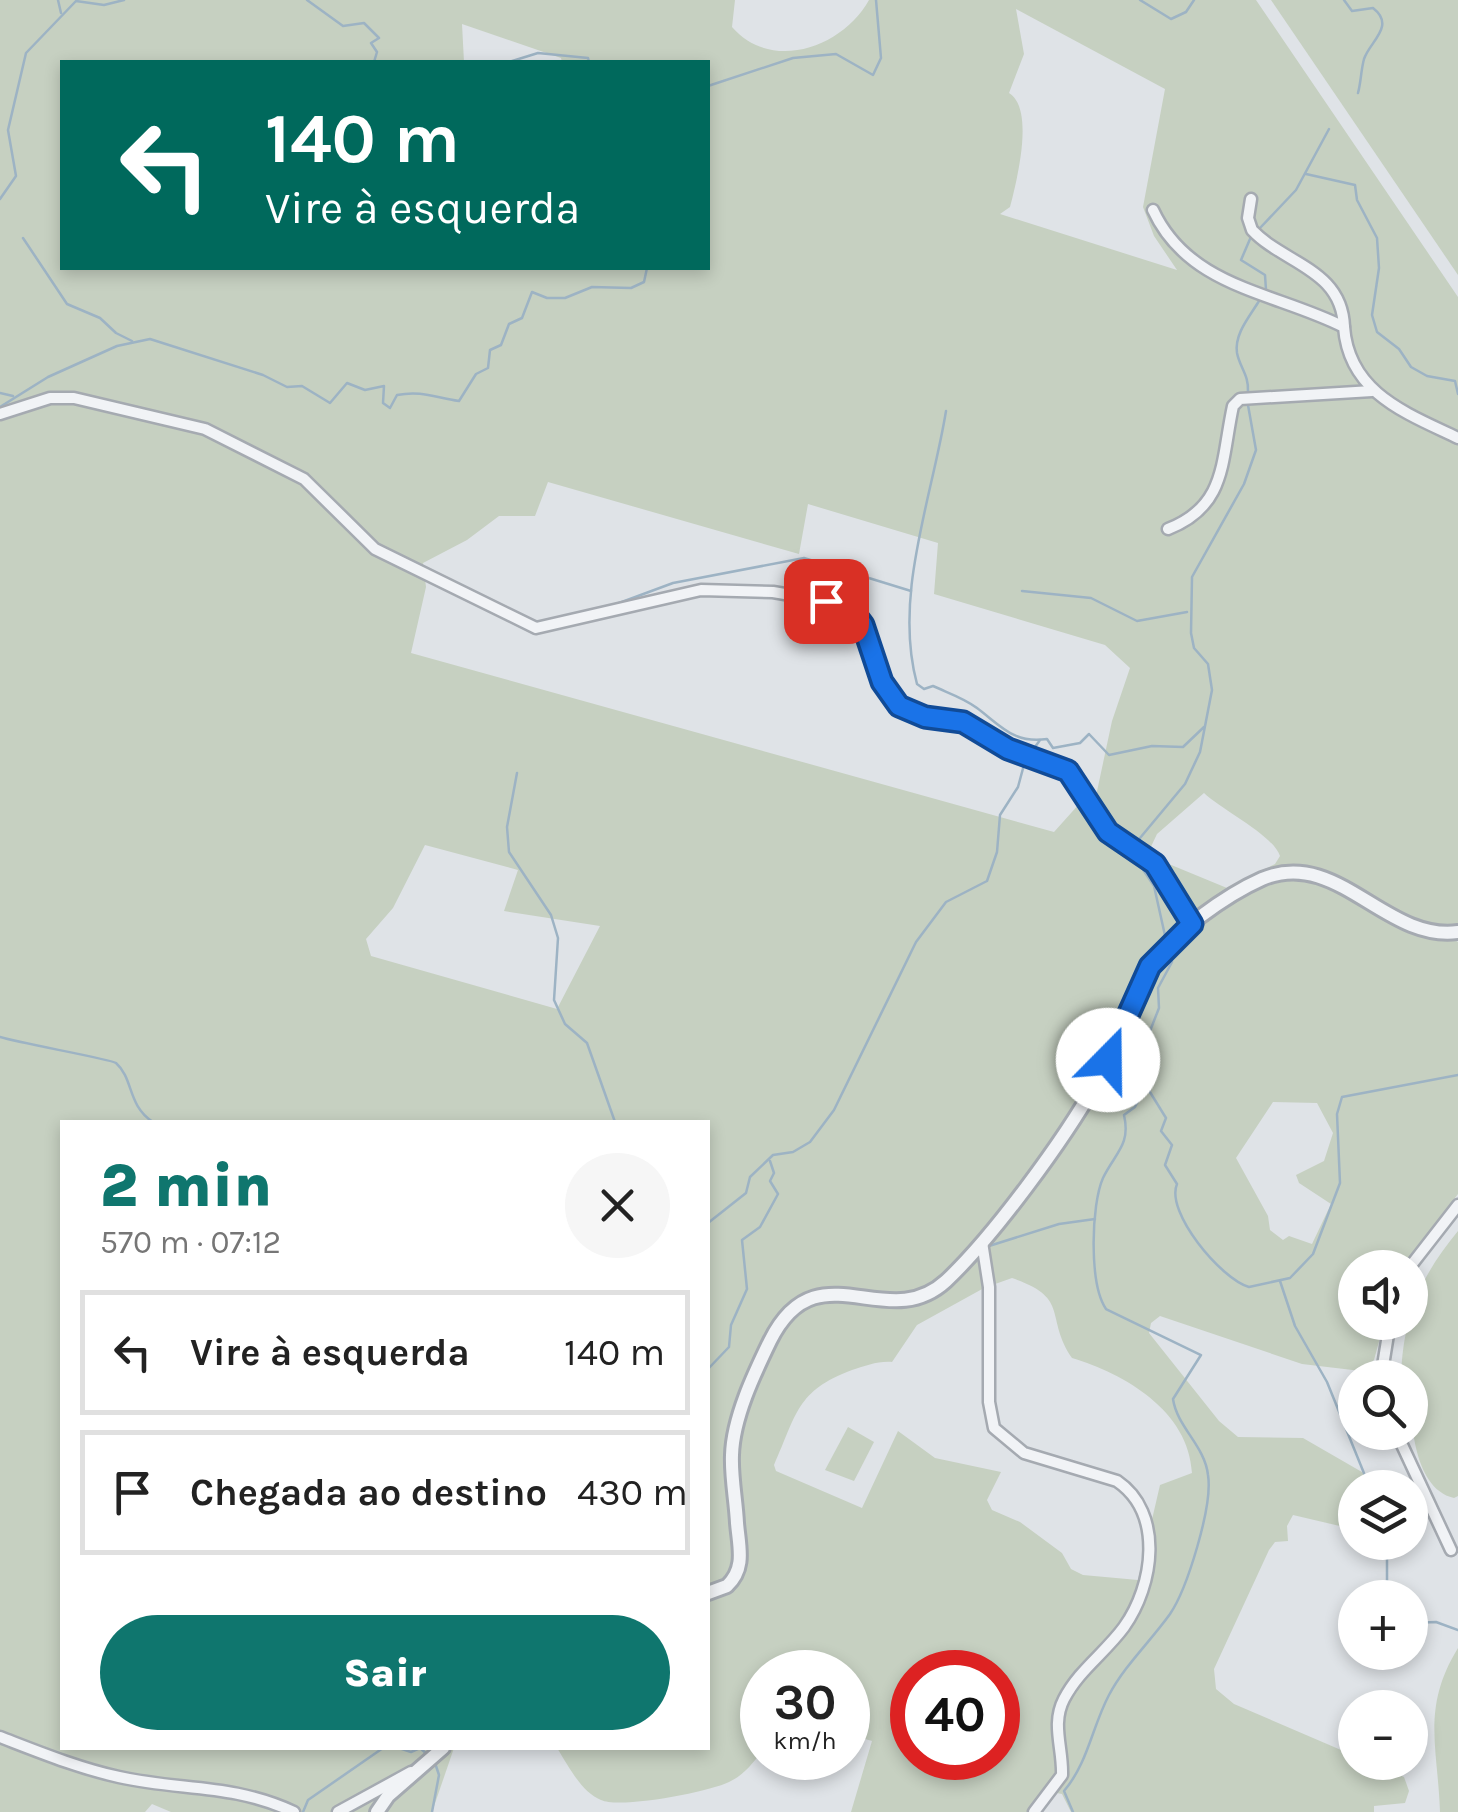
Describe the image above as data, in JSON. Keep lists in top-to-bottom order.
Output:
{
  "page": {
    "turn": ["140 m", "Vire à esquerda"],
    "heading": ["2 min", "570 m · 07:12"],
    "map_buttons": ["+", "−"],
    "list": [
      {
        "name": "Vire à esquerda",
        "value": "140 m"
      },
      {
        "name": "Chegada ao destino",
        "value": "430 m"
      }
    ],
    "buttons": "Sair",
    "speed": "30 km/h",
    "limit": "40"
  }
}
